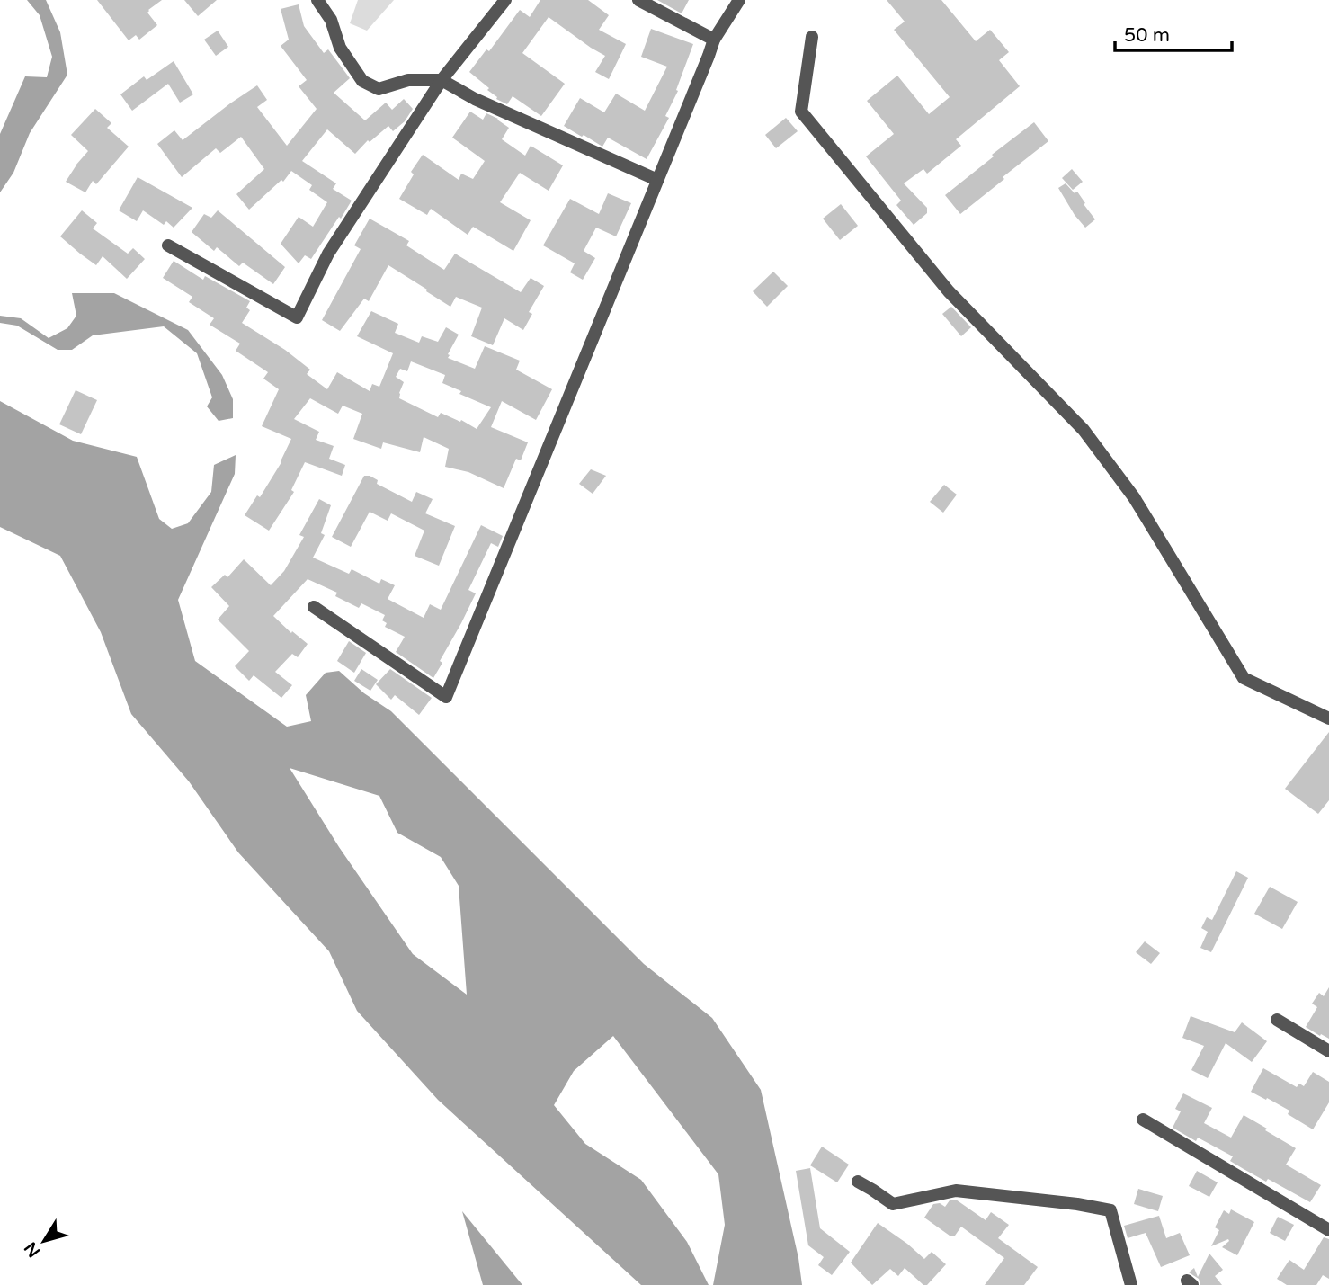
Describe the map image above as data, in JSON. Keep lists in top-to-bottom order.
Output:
{
  "scale_bar": "50 m",
  "north": "bottom left"
}
